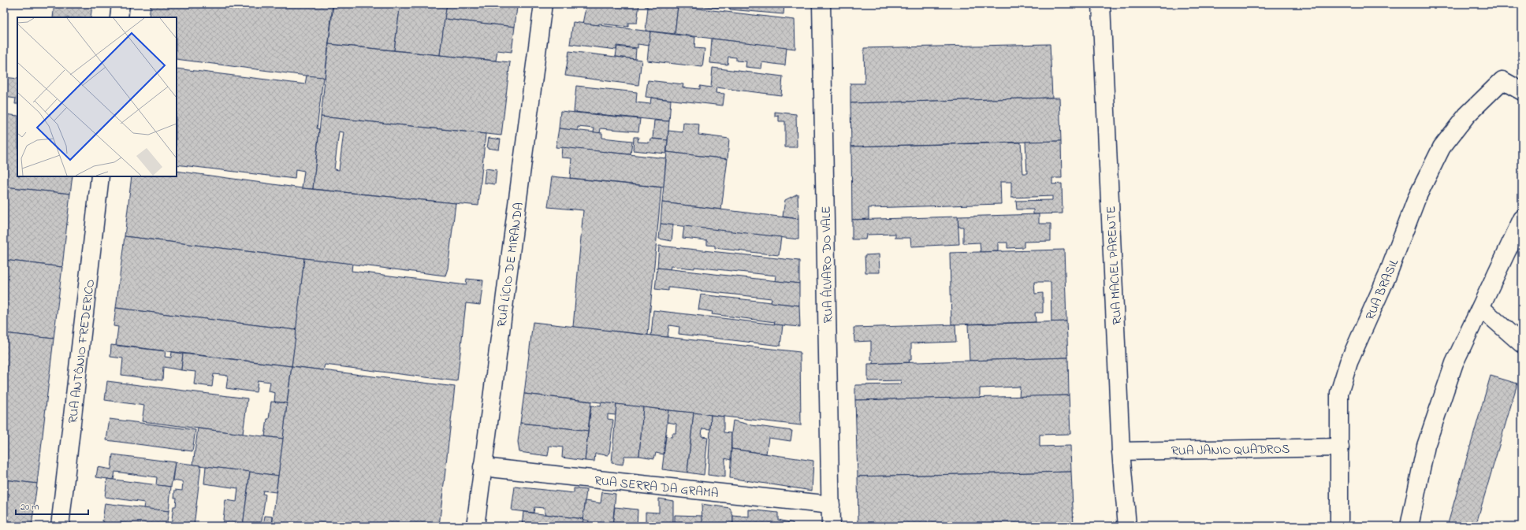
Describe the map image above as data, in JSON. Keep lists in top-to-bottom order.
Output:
{
  "streets": {
    "street": [
      "RUA LÍCIO DE MIRANDA",
      "RUA ÁLVARO DO VALE",
      "RUA MACIEL PARENTE",
      "RUA BRASIL",
      "RUA ANTÔNIO FREDERICO",
      "RUA JANIO QUADROS",
      "RUA SERRA DA GRAMA"
    ]
  },
  "crossings": [
    ["RUA LÍCIO DE MIRANDA", "RUA SERRA DA GRAMA"],
    ["RUA ÁLVARO DO VALE", "RUA SERRA DA GRAMA"],
    ["RUA MACIEL PARENTE", "RUA JANIO QUADROS"],
    ["RUA BRASIL", "RUA JANIO QUADROS"]
  ],
  "scale_bar": "20 m"
}
